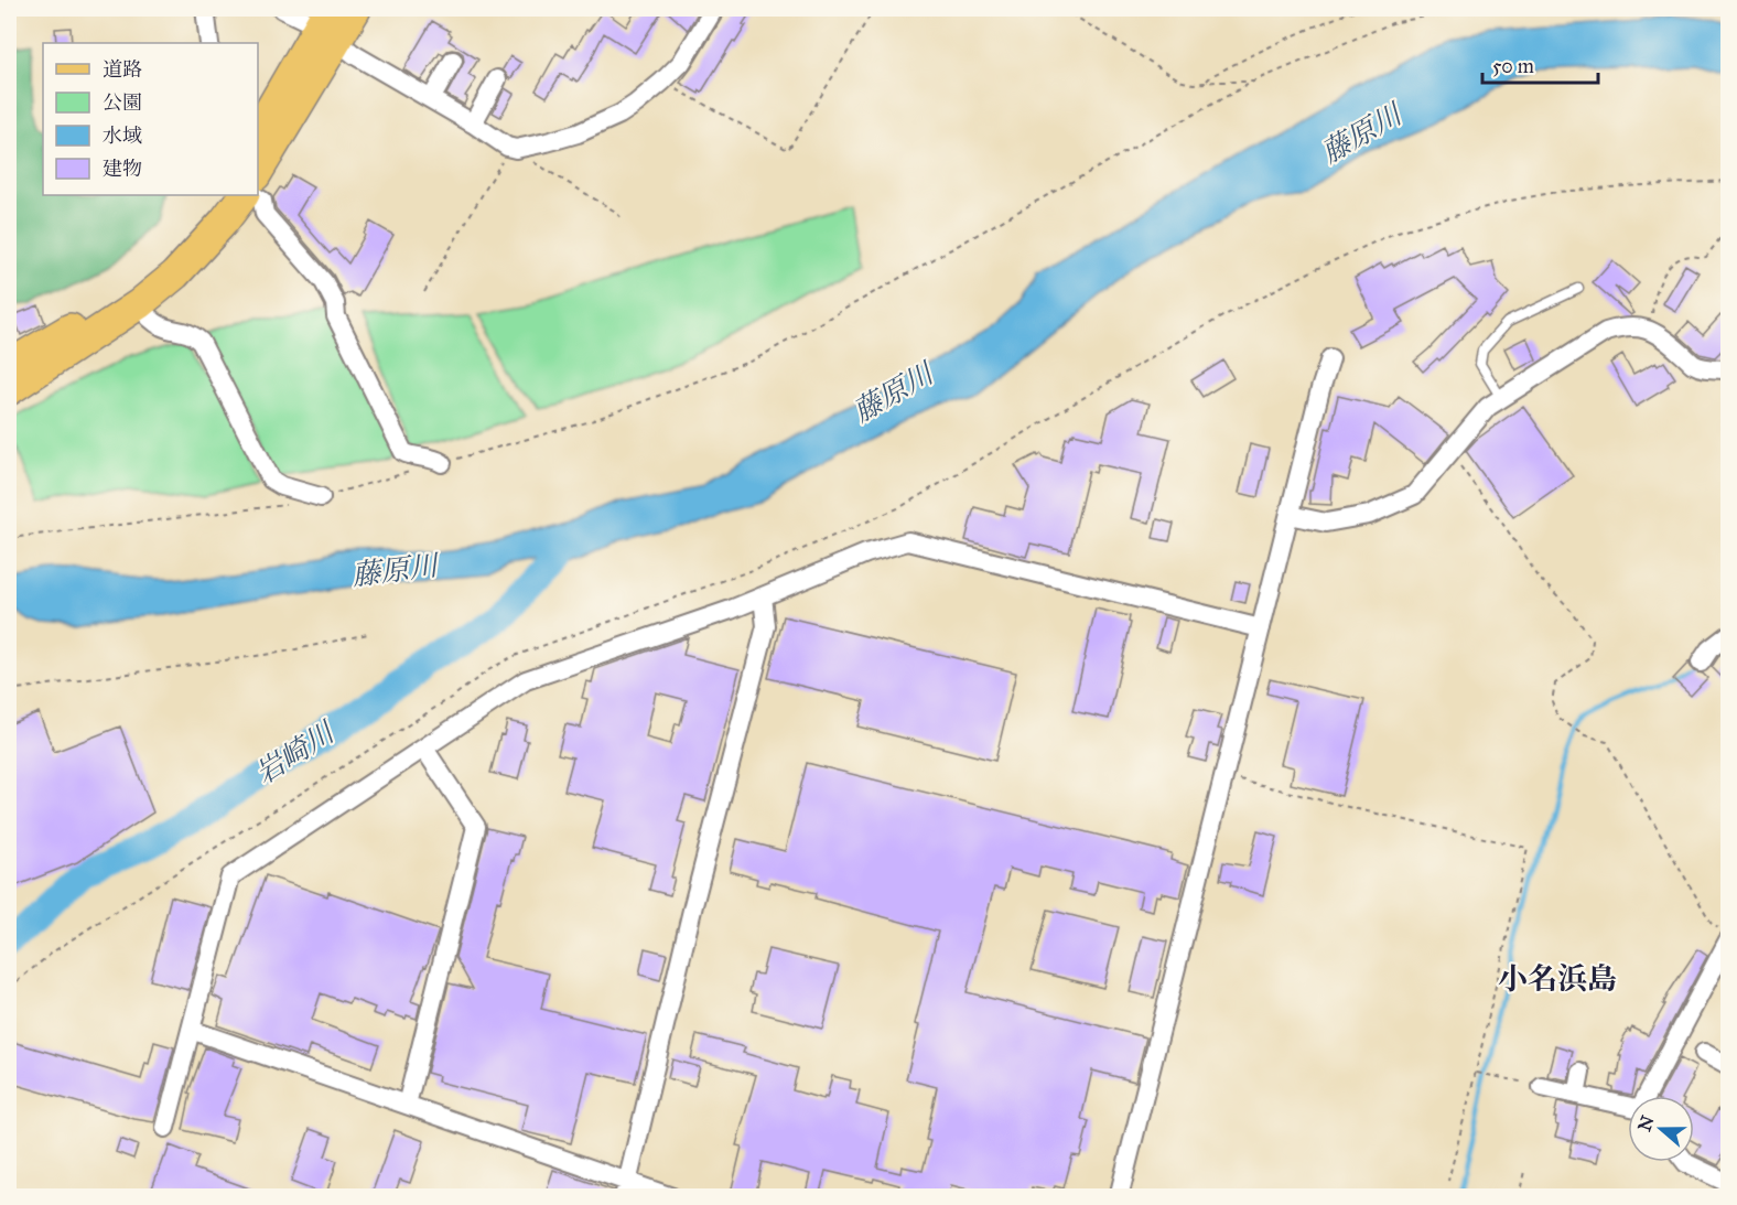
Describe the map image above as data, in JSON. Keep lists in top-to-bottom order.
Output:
{
  "districts": ["小名浜島"],
  "water": ["藤原川", "岩崎川"],
  "legend": [
    "道路",
    "公園",
    "水域",
    "建物"
  ],
  "scale_bar": "50 m",
  "north": "left"
}
